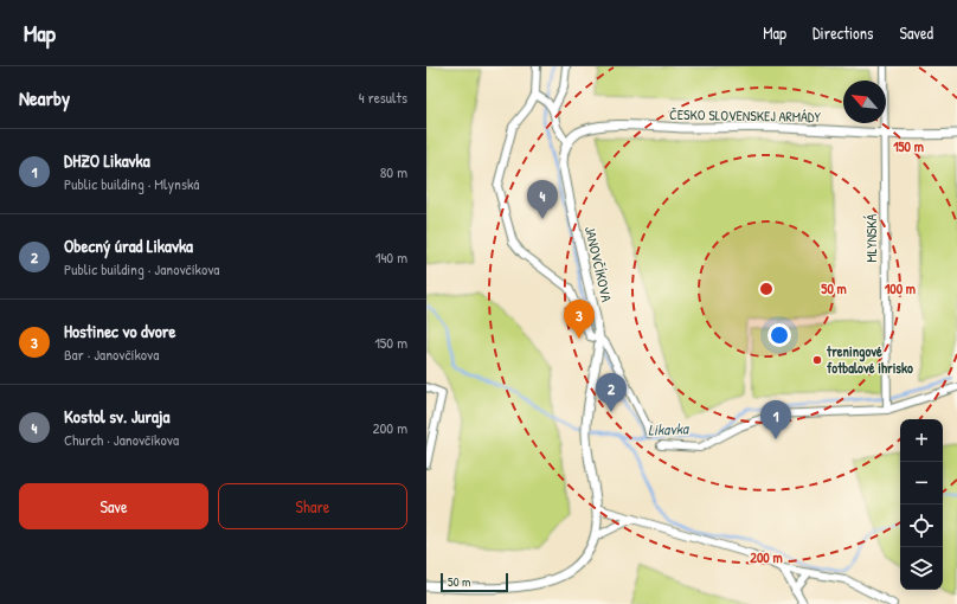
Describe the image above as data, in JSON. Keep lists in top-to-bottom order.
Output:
{
  "streets": {
    "street": ["ČESKO SLOVENSKEJ ARMÁDY", "MLYNSKÁ", "JANOVČÍKOVA"]
  },
  "crossings": [
    ["ČESKO SLOVENSKEJ ARMÁDY", "MLYNSKÁ"],
    ["ČESKO SLOVENSKEJ ARMÁDY", "JANOVČÍKOVA"]
  ],
  "water": ["Likavka"],
  "places": ["treningové fotbalové ihrisko"],
  "scale_bar": "50 m",
  "north": "top left",
  "page": {
    "header": "Map",
    "nav": ["Map", "Directions", "Saved"],
    "heading": ["Nearby", "4 results"],
    "list": [
      {
        "mark": "1",
        "name": "DHZO Likavka",
        "note": "Public building · Mlynská",
        "value": "80 m"
      },
      {
        "mark": "2",
        "name": "Obecný úrad Likavka",
        "note": "Public building · Janovčíkova",
        "value": "140 m"
      },
      {
        "mark": "3",
        "name": "Hostinec vo dvore",
        "note": "Bar · Janovčíkova",
        "value": "150 m"
      },
      {
        "mark": "4",
        "name": "Kostol sv. Juraja",
        "note": "Church · Janovčíkova",
        "value": "200 m"
      }
    ],
    "pins": [
      "4",
      "3",
      "2",
      "1"
    ],
    "map_buttons": ["+", "−"],
    "buttons": ["Save", "Share"],
    "scale": "50 m"
  },
  "rings": [
    "150 m",
    "50 m",
    "100 m",
    "200 m"
  ]
}
